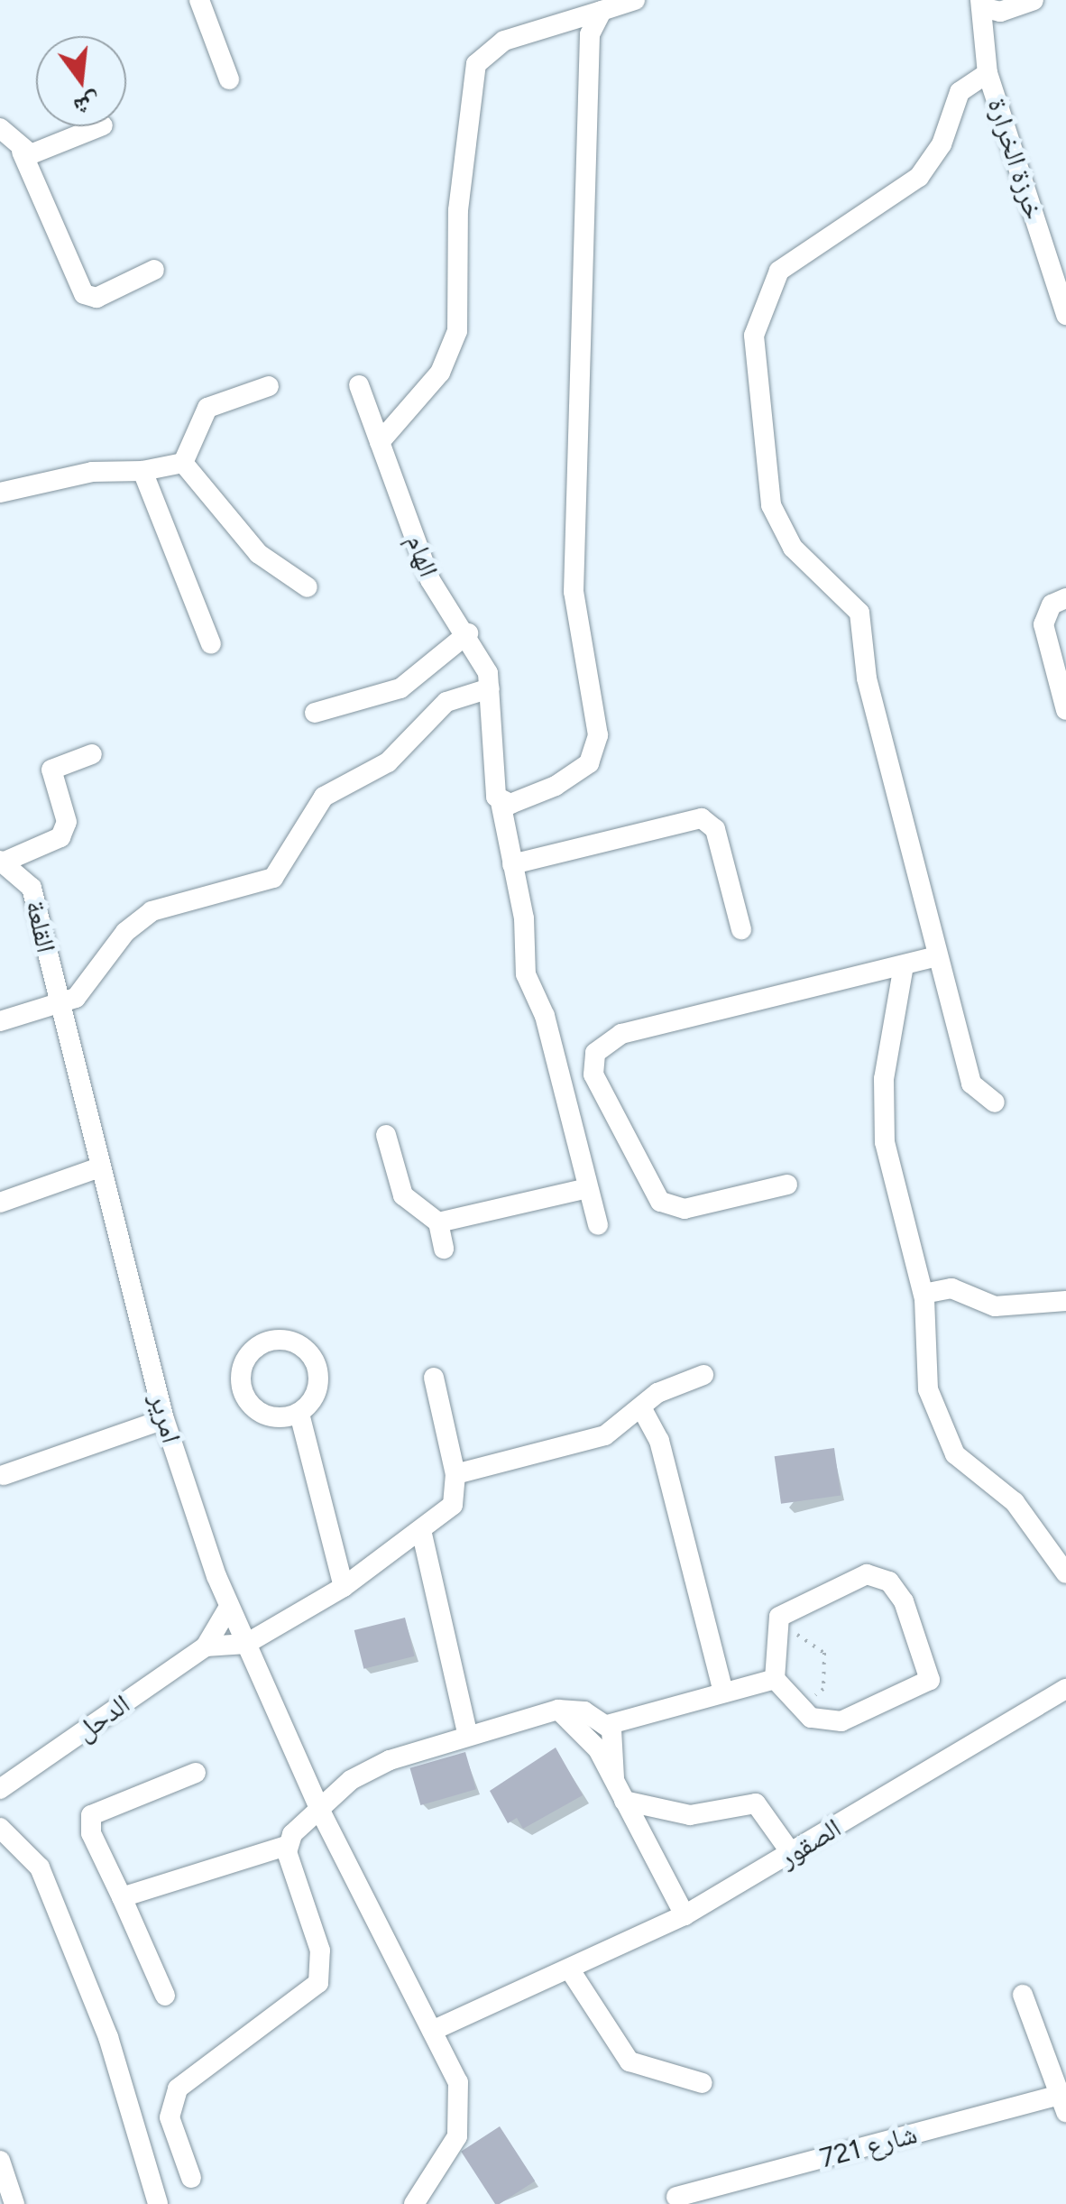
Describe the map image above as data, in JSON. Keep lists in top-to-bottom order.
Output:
{
  "streets": {
    "street": [
      "خرزة الخرارة",
      "الهام",
      "القلعة",
      "امرير",
      "الدحل",
      "الصقور",
      "شارع 721"
    ]
  },
  "crossings": [
    ["القلعة", "امرير"]
  ],
  "north": "bottom"
}
